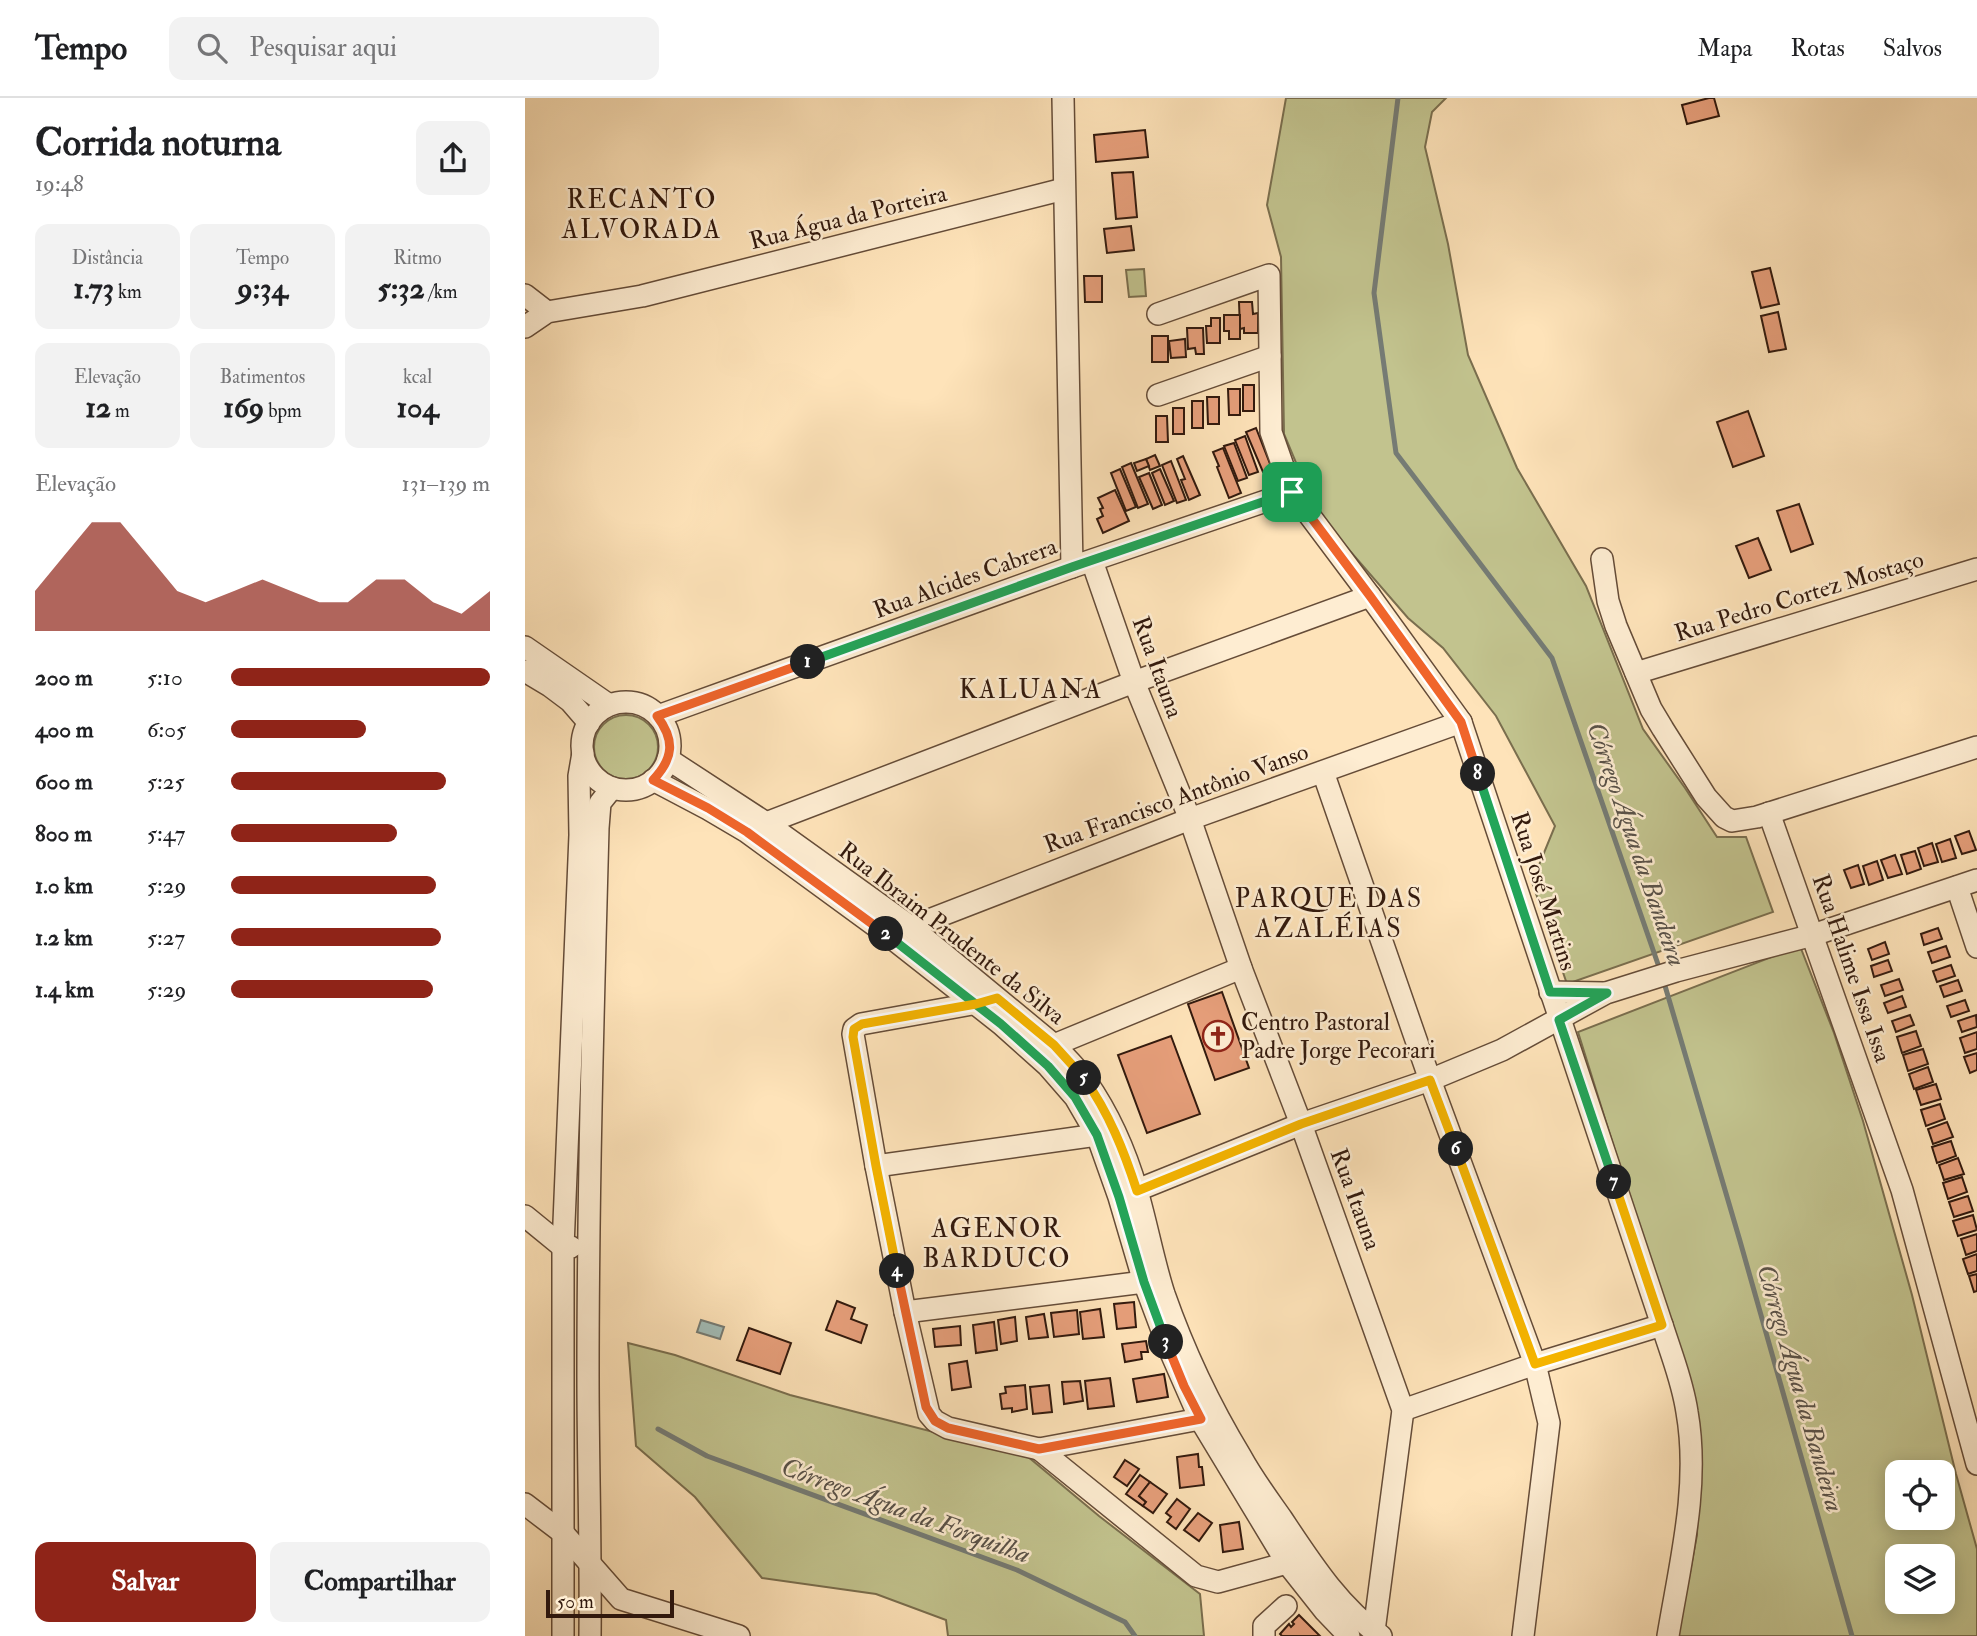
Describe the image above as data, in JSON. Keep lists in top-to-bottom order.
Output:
{
  "streets": {
    "street": [
      "Rua Água da Porteira",
      "Rua Alcides Cabrera",
      "Rua Pedro Cortez Mostaço",
      "Rua Itauna",
      "Rua Francisco Antônio Vanso",
      "Rua José Martins",
      "Rua Ibraim Prudente da Silva",
      "Rua Halime Issa Issa"
    ]
  },
  "crossings": [
    ["Rua Água da Porteira", "Rua Itauna"],
    ["Rua Alcides Cabrera", "Rua Itauna"],
    ["Rua Alcides Cabrera", "Rua José Martins"],
    ["Rua Alcides Cabrera", "Rua Ibraim Prudente da Silva"],
    ["Rua Itauna", "Rua Francisco Antônio Vanso"],
    ["Rua Itauna", "Rua Ibraim Prudente da Silva"],
    ["Rua Francisco Antônio Vanso", "Rua José Martins"],
    ["Rua Francisco Antônio Vanso", "Rua Ibraim Prudente da Silva"]
  ],
  "districts": [
    "RECANTO ALVORADA",
    "KALUANA",
    "PARQUE DAS AZALÉIAS",
    "AGENOR BARDUCO"
  ],
  "water": ["Córrego Água da Bandeira", "Córrego Água da Forquilha"],
  "places": {
    "church": ["Centro Pastoral Padre Jorge Pecorari"]
  },
  "scale_bar": "50 m",
  "page": {
    "header": "Tempo",
    "search": "Pesquisar aqui",
    "nav": ["Mapa", "Rotas", "Salvos"],
    "heading": ["Corrida noturna", "19:48"],
    "stats": [
      ["Distância", "1.73 km"],
      ["Tempo", "9:34"],
      ["Ritmo", "5:32 /km"],
      ["Elevação", "12 m"],
      ["Batimentos", "169 bpm"],
      ["kcal", "104"]
    ],
    "chart": ["Elevação", "131–139 m"],
    "pins": [
      "1",
      "8",
      "2",
      "5",
      "6",
      "7",
      "4",
      "3"
    ],
    "list": [
      {
        "name": "200 m",
        "note": "5:10"
      },
      {
        "name": "400 m",
        "note": "6:05"
      },
      {
        "name": "600 m",
        "note": "5:25"
      },
      {
        "name": "800 m",
        "note": "5:47"
      },
      {
        "name": "1.0 km",
        "note": "5:29"
      },
      {
        "name": "1.2 km",
        "note": "5:27"
      },
      {
        "name": "1.4 km",
        "note": "5:29"
      }
    ],
    "buttons": ["Salvar", "Compartilhar"],
    "scale": "50 m"
  }
}
